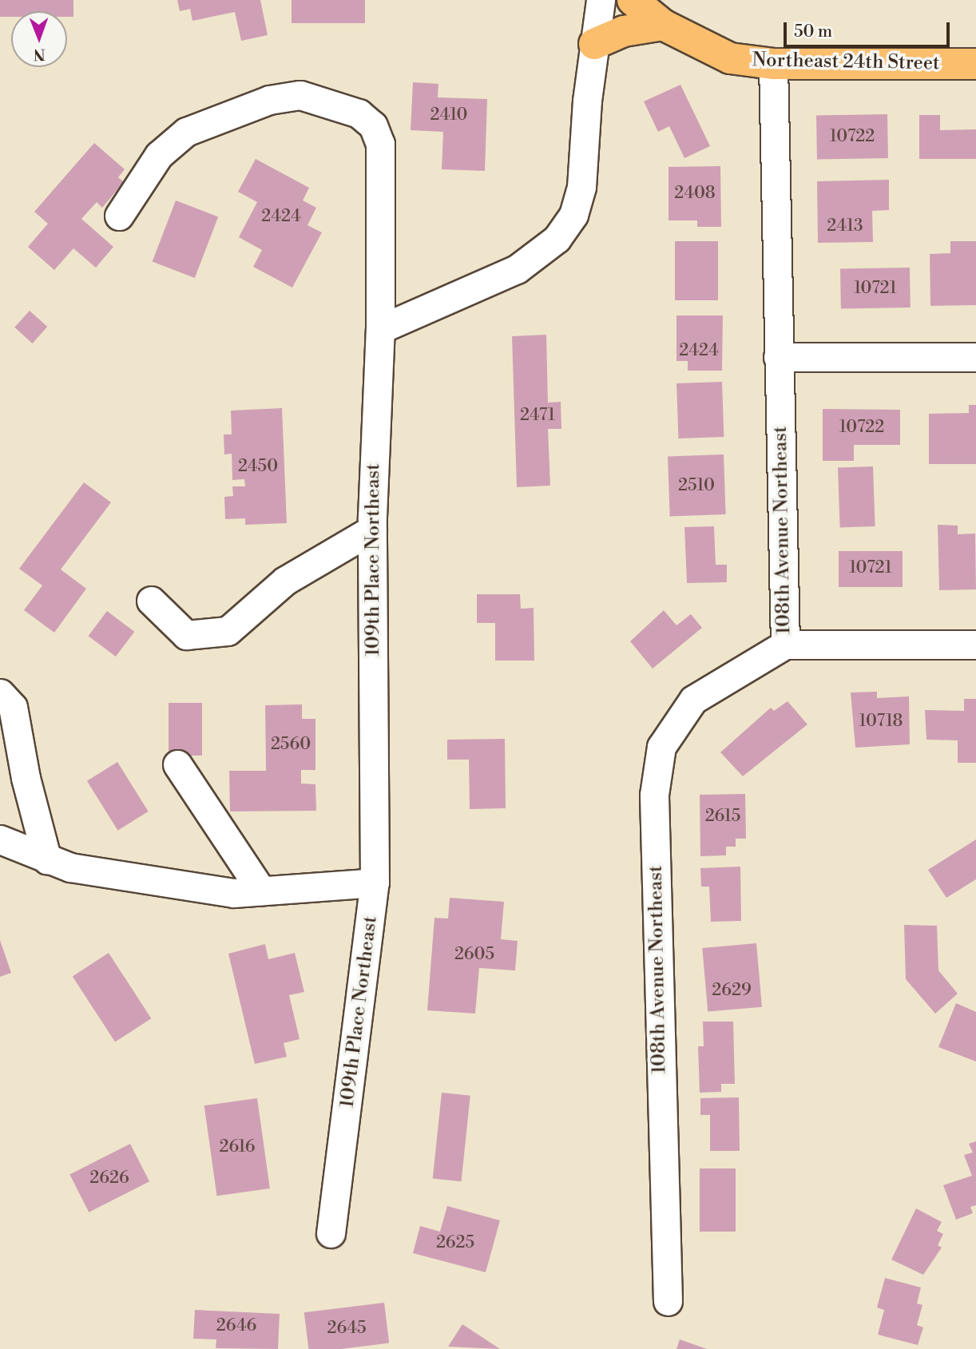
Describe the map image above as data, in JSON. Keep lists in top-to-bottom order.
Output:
{
  "streets": {
    "main road": ["Northeast 24th Street"],
    "street": ["108th Avenue Northeast", "109th Place Northeast"]
  },
  "crossings": [
    ["Northeast 24th Street", "108th Avenue Northeast"]
  ],
  "house_numbers": [
    "2410",
    "10722",
    "2408",
    "2424",
    "2413",
    "10721",
    "2424",
    "2471",
    "10722",
    "2450",
    "2510",
    "10721",
    "10718",
    "2560",
    "2615",
    "2605",
    "2629",
    "2616",
    "2626",
    "2625",
    "2646",
    "2645"
  ],
  "scale_bar": "50 m",
  "north": "bottom"
}
